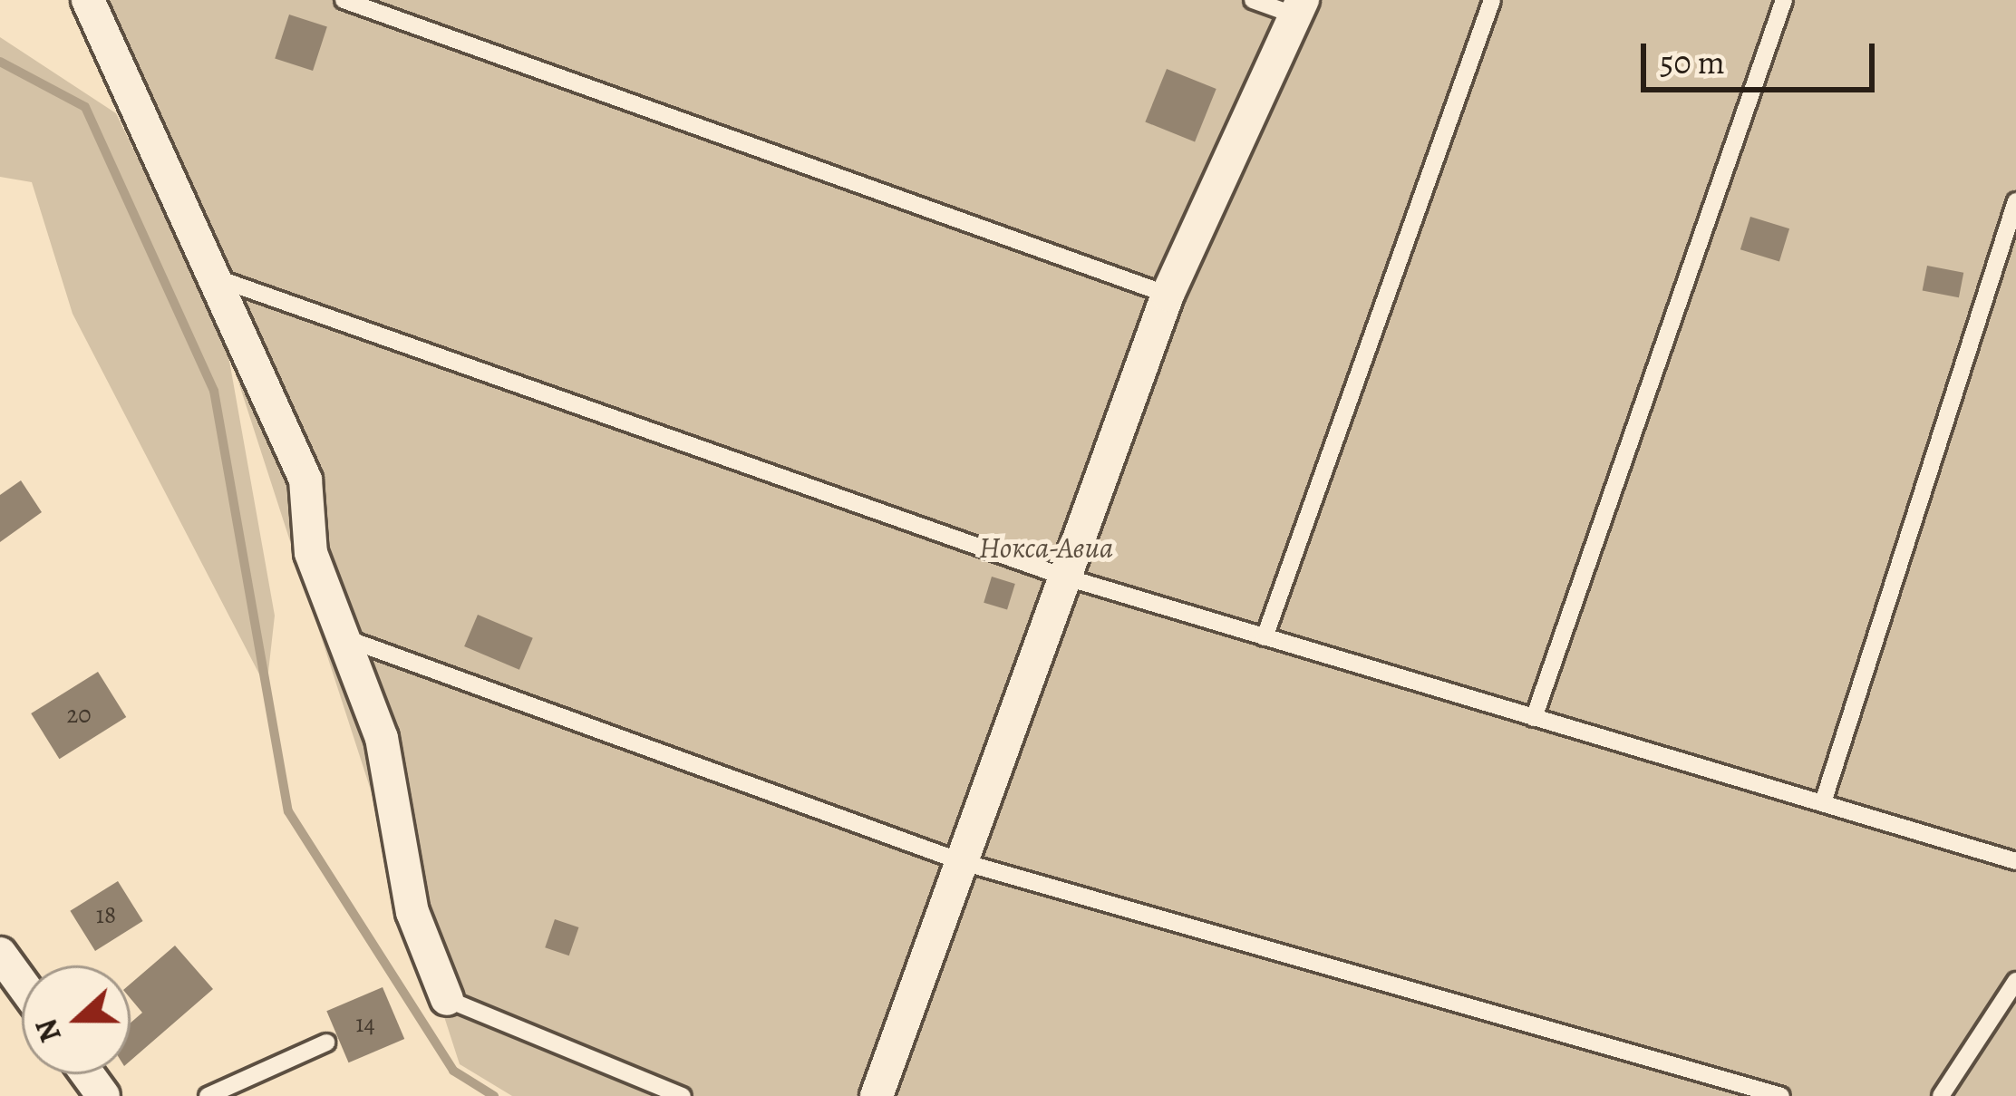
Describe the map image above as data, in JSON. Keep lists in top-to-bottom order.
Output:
{
  "parks": ["Нокса-Авиа"],
  "house_numbers": ["20", "18", "14"],
  "scale_bar": "50 m",
  "north": "left"
}
